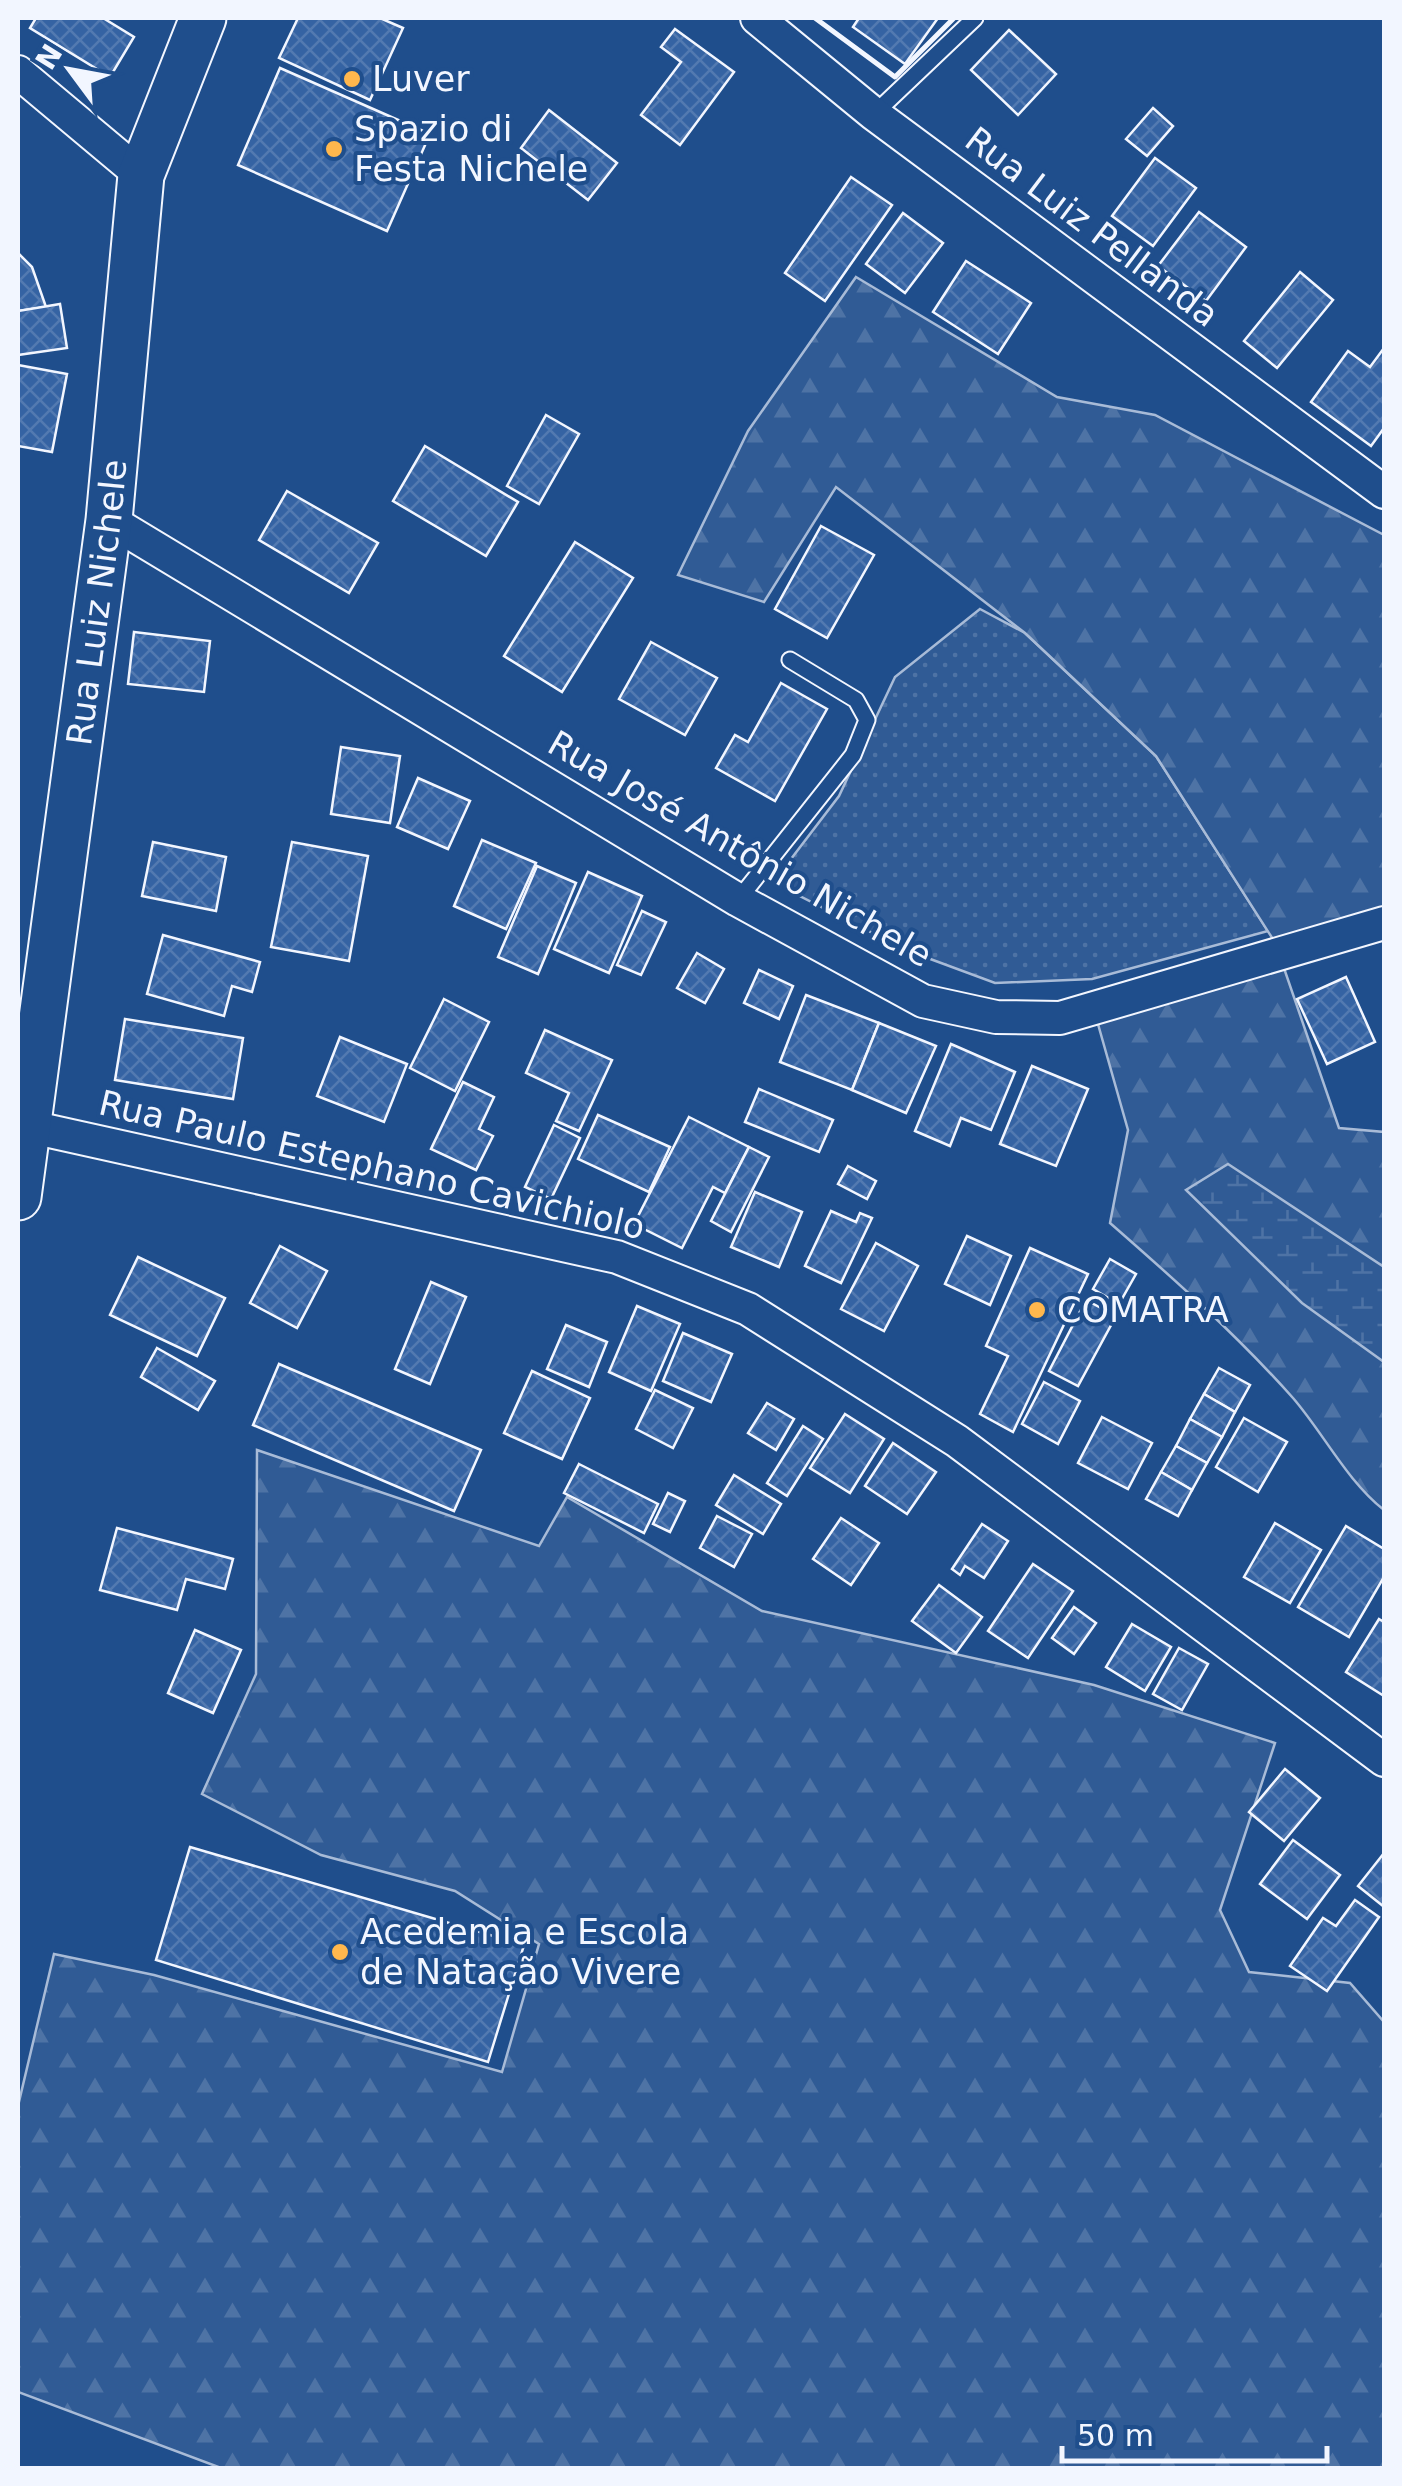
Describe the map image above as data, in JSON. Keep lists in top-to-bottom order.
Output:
{
  "streets": {
    "street": [
      "Rua Luiz Pellanda",
      "Rua Luiz Nichele",
      "Rua José Antônio Nichele",
      "Rua Paulo Estephano Cavichiolo"
    ]
  },
  "crossings": [
    ["Rua Luiz Nichele", "Rua José Antônio Nichele"],
    ["Rua Luiz Nichele", "Rua Paulo Estephano Cavichiolo"]
  ],
  "places": [
    "Luver",
    "Spazio di Festa Nichele",
    "COMATRA",
    "Acedemia e Escola de Natação Vivere"
  ],
  "scale_bar": "50 m",
  "north": "top left"
}
